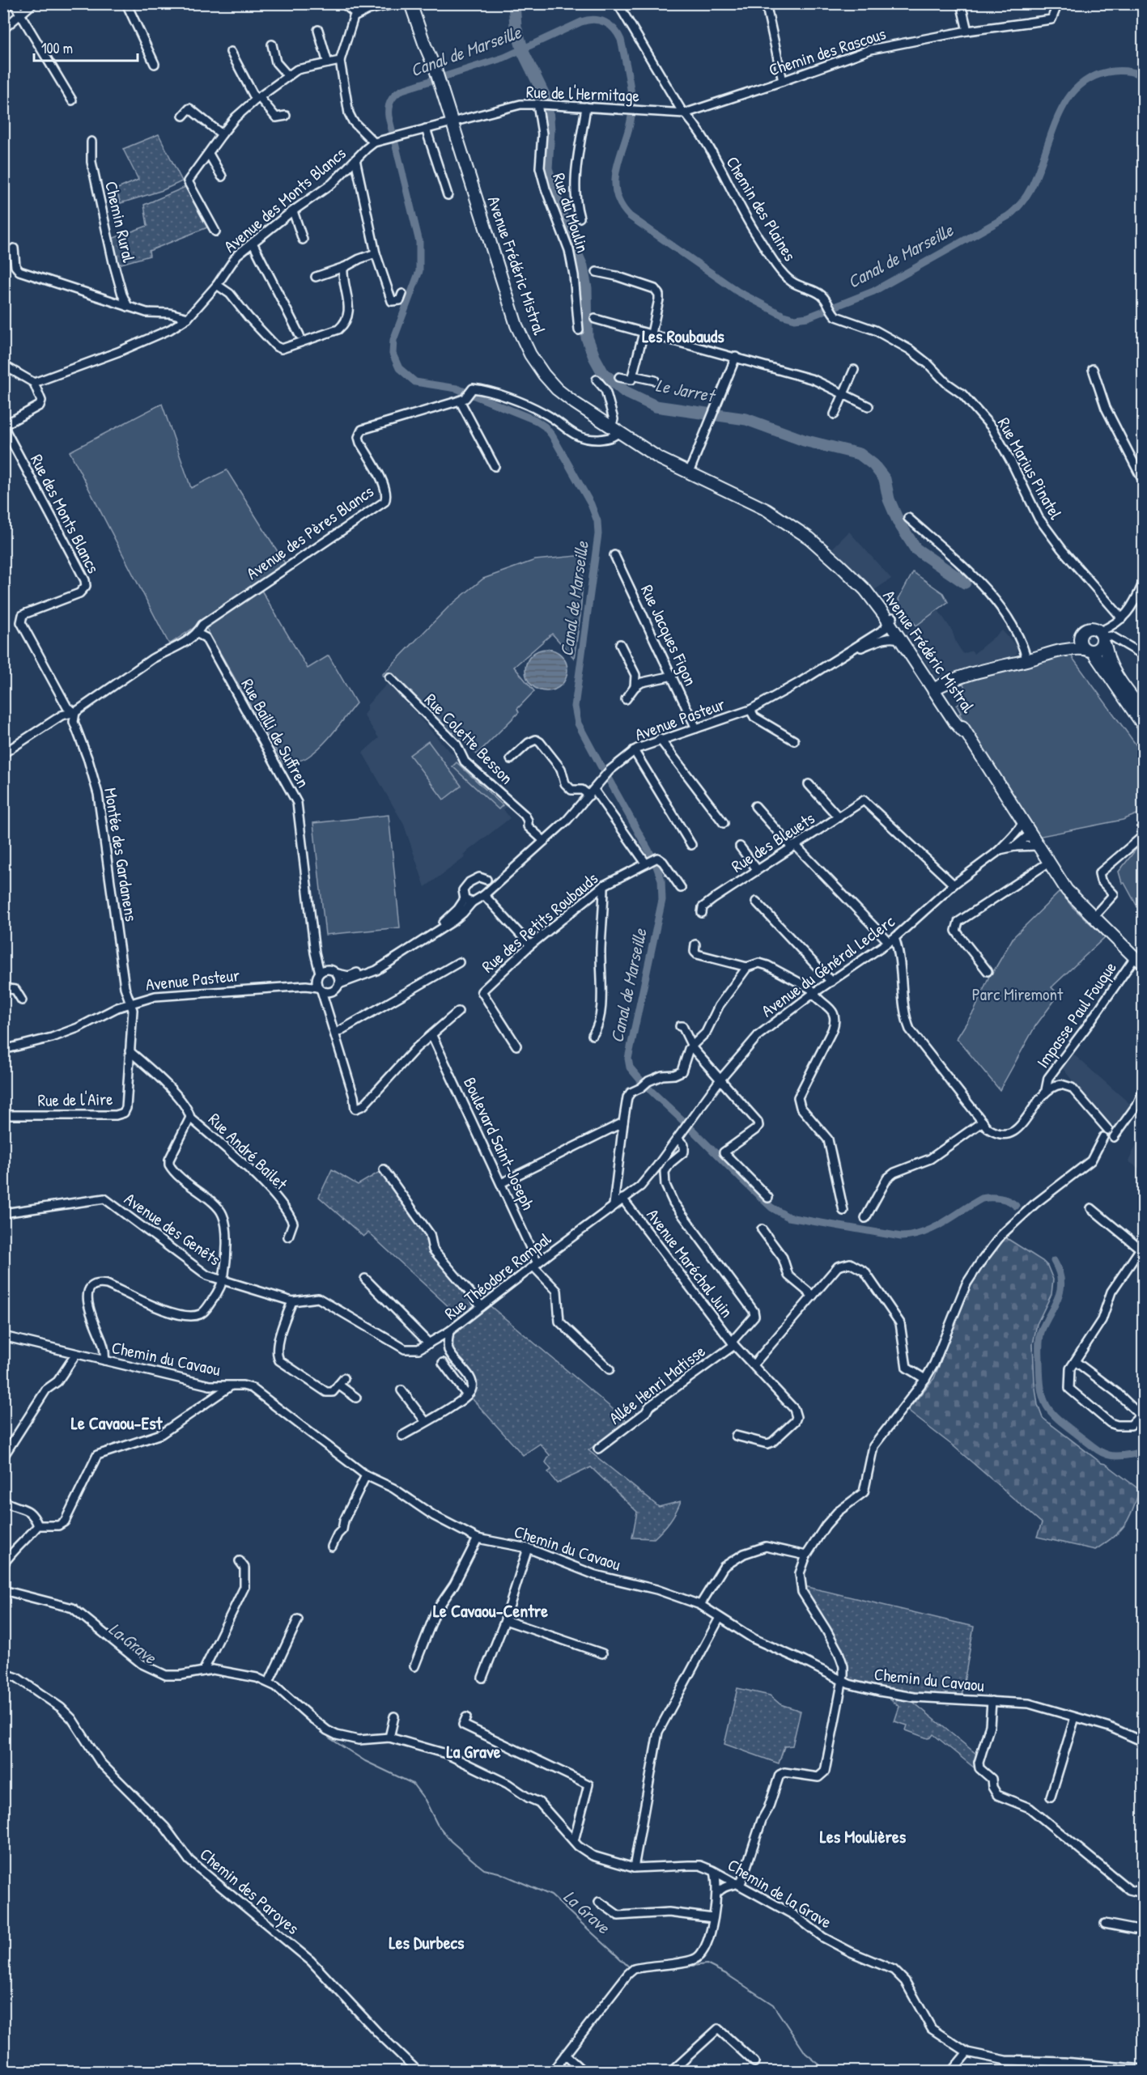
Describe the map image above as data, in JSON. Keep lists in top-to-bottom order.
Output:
{
  "streets": {
    "main road": ["Avenue Frédéric Mistral"],
    "street": [
      "Chemin des Rascous",
      "Rue de l'Hermitage",
      "Avenue des Monts Blancs",
      "Chemin des Plaines",
      "Rue du Moulin",
      "Chemin Rural",
      "Rue Marius Pinatel",
      "Rue des Monts Blancs",
      "Avenue des Pères Blancs",
      "Rue Jacques Figon",
      "Avenue Pasteur",
      "Rue Bailli de Suffren",
      "Rue Colette Besson",
      "Rue des Bleuets",
      "Montée des Gardanens",
      "Rue des Petits Roubauds",
      "Avenue du Général Leclerc",
      "Impasse Paul Fouque",
      "Rue de l'Aire",
      "Boulevard Saint-Joseph",
      "Rue André Bailet",
      "Avenue des Genêts",
      "Avenue Maréchal Juin",
      "Rue Théodore Rampal",
      "Chemin du Cavaou",
      "Allée Henri Matisse",
      "Chemin des Paroyes",
      "Chemin de la Grave"
    ]
  },
  "crossings": [
    ["Chemin des Rascous", "Rue de l'Hermitage"],
    ["Chemin des Rascous", "Chemin des Plaines"],
    ["Rue de l'Hermitage", "Avenue des Monts Blancs"],
    ["Rue de l'Hermitage", "Chemin des Plaines"],
    ["Rue de l'Hermitage", "Rue du Moulin"],
    ["Rue de l'Hermitage", "Avenue Frédéric Mistral"],
    ["Avenue des Monts Blancs", "Rue des Monts Blancs"],
    ["Chemin des Plaines", "Rue Marius Pinatel"],
    ["Avenue Frédéric Mistral", "Avenue des Pères Blancs"],
    ["Avenue Frédéric Mistral", "Avenue Pasteur"],
    ["Avenue Frédéric Mistral", "Avenue du Général Leclerc"],
    ["Avenue Frédéric Mistral", "Impasse Paul Fouque"],
    ["Rue des Monts Blancs", "Avenue des Pères Blancs"],
    ["Rue des Monts Blancs", "Montée des Gardanens"],
    ["Avenue des Pères Blancs", "Rue Bailli de Suffren"],
    ["Avenue des Pères Blancs", "Montée des Gardanens"],
    ["Rue Jacques Figon", "Avenue Pasteur"],
    ["Avenue Pasteur", "Rue Bailli de Suffren"],
    ["Avenue Pasteur", "Rue Colette Besson"],
    ["Avenue Pasteur", "Montée des Gardanens"],
    ["Avenue Pasteur", "Rue de l'Aire"],
    ["Rue des Bleuets", "Avenue du Général Leclerc"],
    ["Montée des Gardanens", "Rue de l'Aire"],
    ["Avenue du Général Leclerc", "Impasse Paul Fouque"],
    ["Avenue du Général Leclerc", "Allée Henri Matisse"],
    ["Rue de l'Aire", "Rue André Bailet"],
    ["Boulevard Saint-Joseph", "Rue Théodore Rampal"],
    ["Avenue des Genêts", "Rue Théodore Rampal"],
    ["Avenue Maréchal Juin", "Allée Henri Matisse"]
  ],
  "districts": [
    "Les Roubauds",
    "Le Cavaou-Est",
    "Le Cavaou-Centre",
    "La Grave",
    "Les Moulières",
    "Les Durbecs"
  ],
  "water": ["Canal de Marseille", "Le Jarret", "La Grave"],
  "parks": ["Parc Miremont"],
  "scale_bar": "100 m"
}
